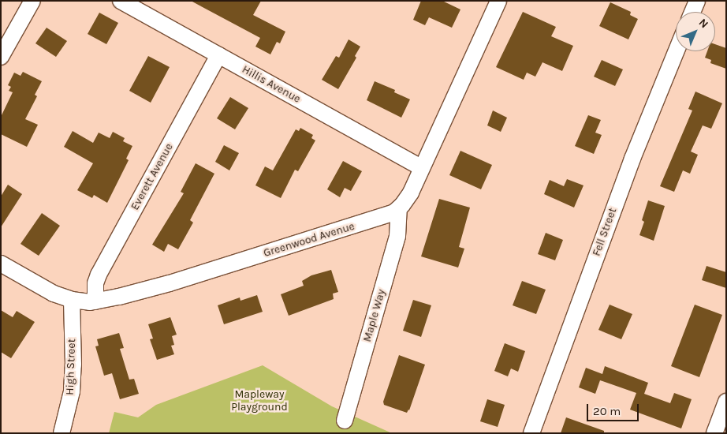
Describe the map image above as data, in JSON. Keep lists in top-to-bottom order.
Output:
{
  "streets": {
    "street": [
      "Hillis Avenue",
      "Everett Avenue",
      "Fell Street",
      "Greenwood Avenue",
      "Maple Way",
      "High Street"
    ]
  },
  "crossings": [
    ["Hillis Avenue", "Everett Avenue"],
    ["Everett Avenue", "Greenwood Avenue"],
    ["Greenwood Avenue", "Maple Way"],
    ["Greenwood Avenue", "High Street"]
  ],
  "parks": ["Mapleway Playground"],
  "scale_bar": "20 m",
  "north": "top right"
}
